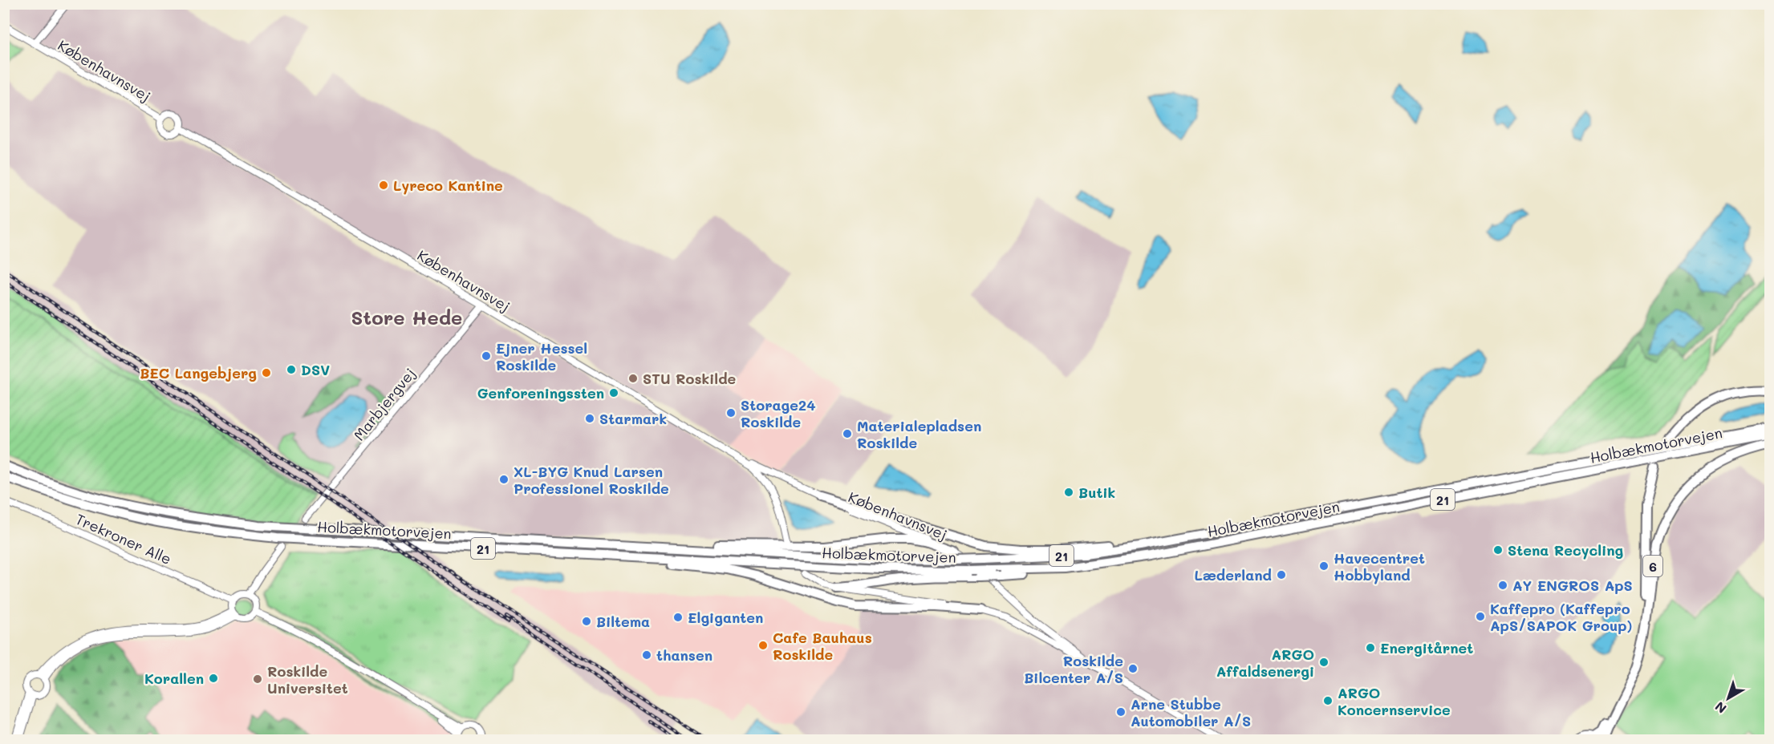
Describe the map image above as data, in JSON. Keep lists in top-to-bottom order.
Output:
{
  "streets": {
    "highway": ["Holbækmotorvejen", "21", "6"],
    "main road": ["Københavnsvej", "Marbjergvej", "Trekroner Alle"]
  },
  "crossings": [
    ["Københavnsvej", "Marbjergvej"],
    ["Københavnsvej", "Holbækmotorvejen"]
  ],
  "districts": ["Store Hede"],
  "places": [
    "Lyreco Kantine",
    "Ejner Hessel Roskilde",
    "DSV",
    "BEC Langebjerg",
    "STU Roskilde",
    "Genforeningssten",
    "Storage24 Roskilde",
    "Starmark",
    "Materialepladsen Roskilde",
    "XL-BYG Knud Larsen Professionel Roskilde",
    "Butik",
    "Stena Recycling",
    "Havecentret Hobbyland",
    "Læderland",
    "AY ENGROS ApS",
    "Kaffepro (Kaffepro ApS/SAPOK Group)",
    "Elgiganten",
    "Biltema",
    "Cafe Bauhaus Roskilde",
    "Energitårnet",
    "thansen",
    "ARGO Affaldsenergi",
    "Roskilde Bilcenter A/S",
    "Korallen",
    "Roskilde Universitet",
    "ARGO Koncernservice",
    "Arne Stubbe Automobiler A/S"
  ],
  "north": "bottom left"
}
